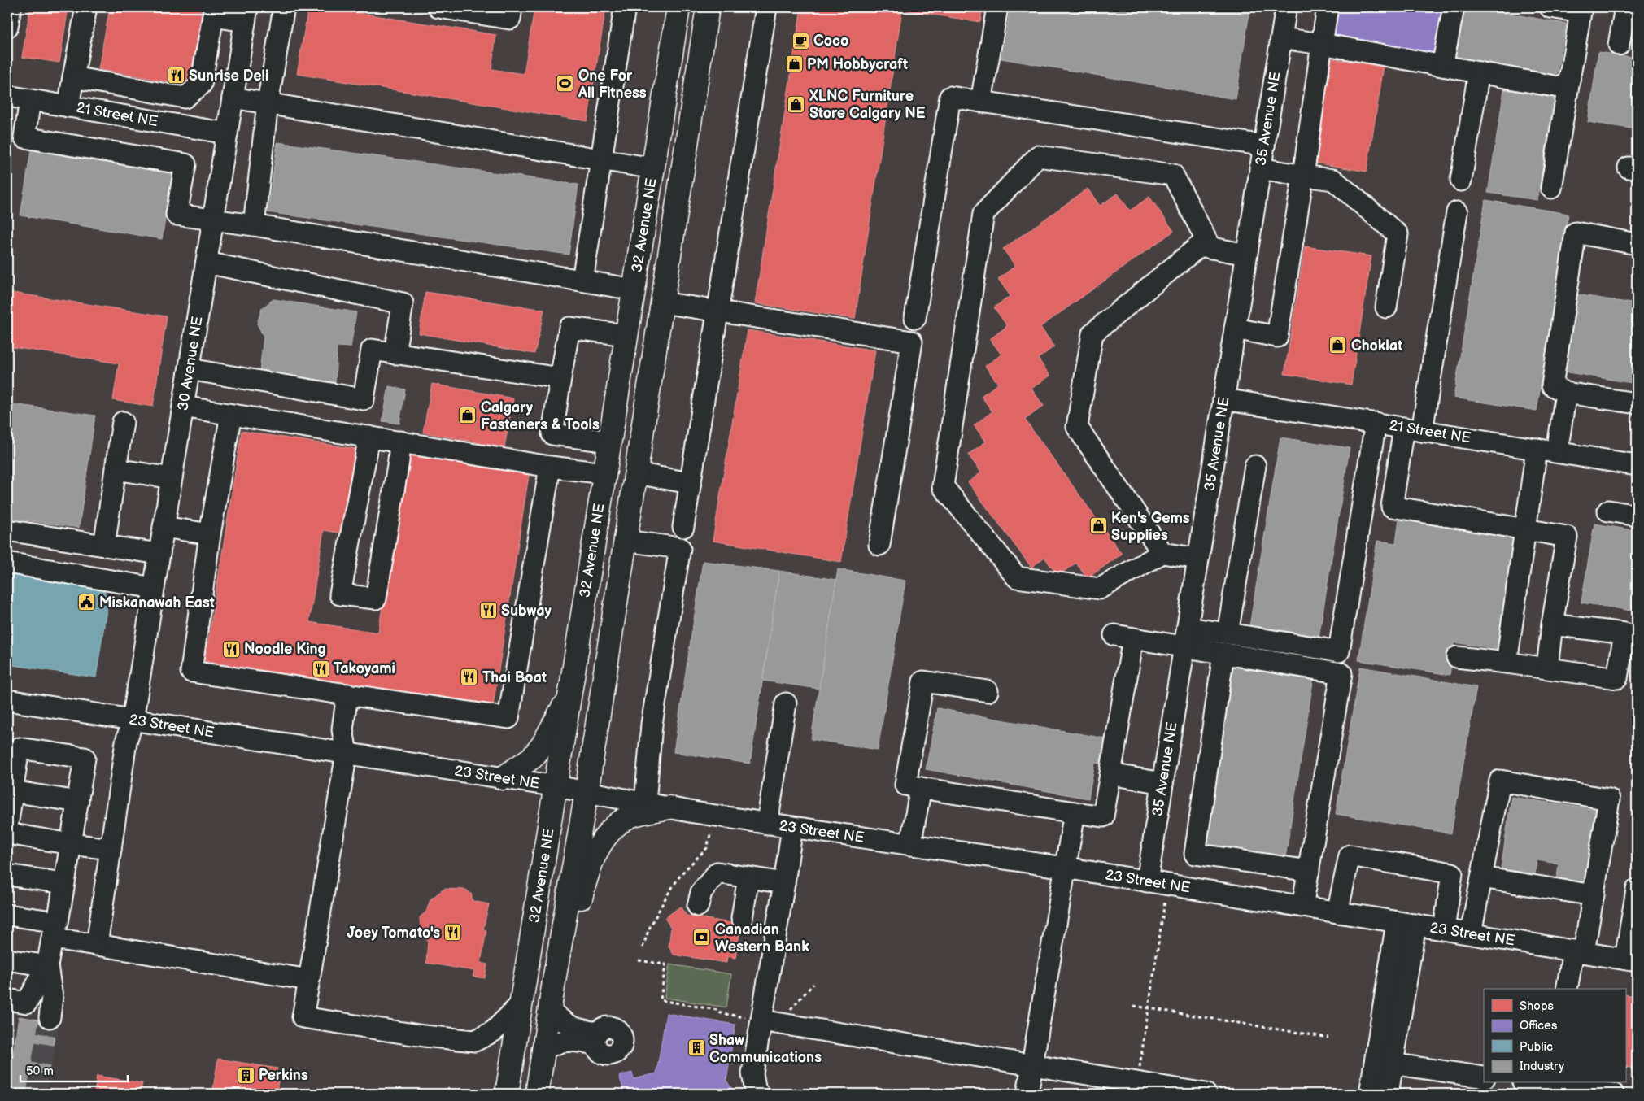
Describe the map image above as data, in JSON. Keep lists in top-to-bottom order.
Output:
{
  "streets": {
    "main road": ["32 Avenue NE"],
    "street": [
      "21 Street NE",
      "35 Avenue NE",
      "30 Avenue NE",
      "23 Street NE"
    ]
  },
  "crossings": [
    ["21 Street NE", "35 Avenue NE"],
    ["21 Street NE", "30 Avenue NE"],
    ["35 Avenue NE", "23 Street NE"],
    ["32 Avenue NE", "23 Street NE"],
    ["30 Avenue NE", "23 Street NE"]
  ],
  "places": {
    "cafe": ["Coco"],
    "shop": [
      "PM Hobbycraft",
      "XLNC Furniture Store Calgary NE",
      "Choklat",
      "Calgary Fasteners & Tools",
      "Ken's Gems Supplies"
    ],
    "restaurant": [
      "Sunrise Deli",
      "Subway",
      "Noodle King",
      "Takoyami",
      "Thai Boat",
      "Joey Tomato's"
    ],
    "sports": ["One For All Fitness"],
    "public building": ["Miskanawah East"],
    "bank": ["Canadian Western Bank"],
    "building": ["Shaw Communications", "Perkins"]
  },
  "legend": [
    "Shops",
    "Offices",
    "Public",
    "Industry"
  ],
  "scale_bar": "50 m"
}
